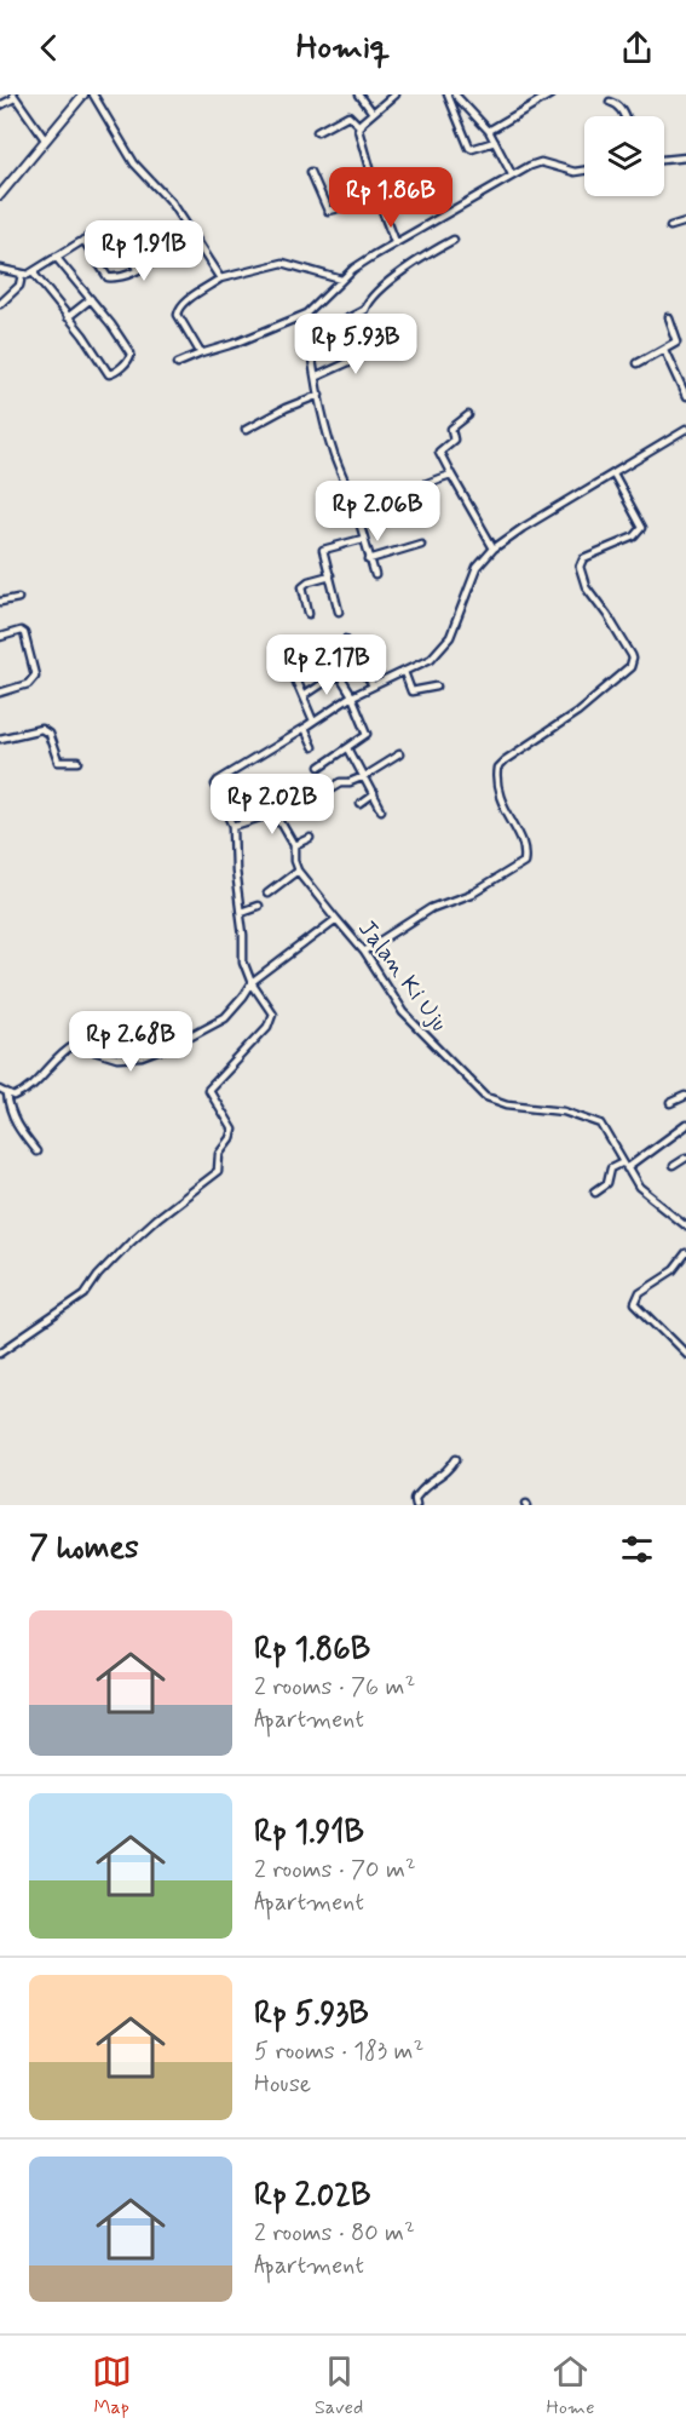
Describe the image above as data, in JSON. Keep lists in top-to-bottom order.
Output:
{
  "streets": {
    "street": ["Jalan Ki Uju"]
  },
  "page": {
    "header": "Homiq",
    "price": [
      "Rp 1.86B",
      "Rp 1.91B",
      "Rp 5.93B",
      "Rp 2.06B",
      "Rp 2.17B",
      "Rp 2.02B",
      "Rp 2.68B"
    ],
    "heading": "7 homes",
    "list": [
      {
        "name": "Rp 1.86B",
        "note": "2 rooms · 76 m² · Apartment"
      },
      {
        "name": "Rp 1.91B",
        "note": "2 rooms · 70 m² · Apartment"
      },
      {
        "name": "Rp 5.93B",
        "note": "5 rooms · 183 m² · House"
      },
      {
        "name": "Rp 2.02B",
        "note": "2 rooms · 80 m² · Apartment"
      }
    ],
    "tabs": ["Map", "Saved", "Home"]
  }
}
